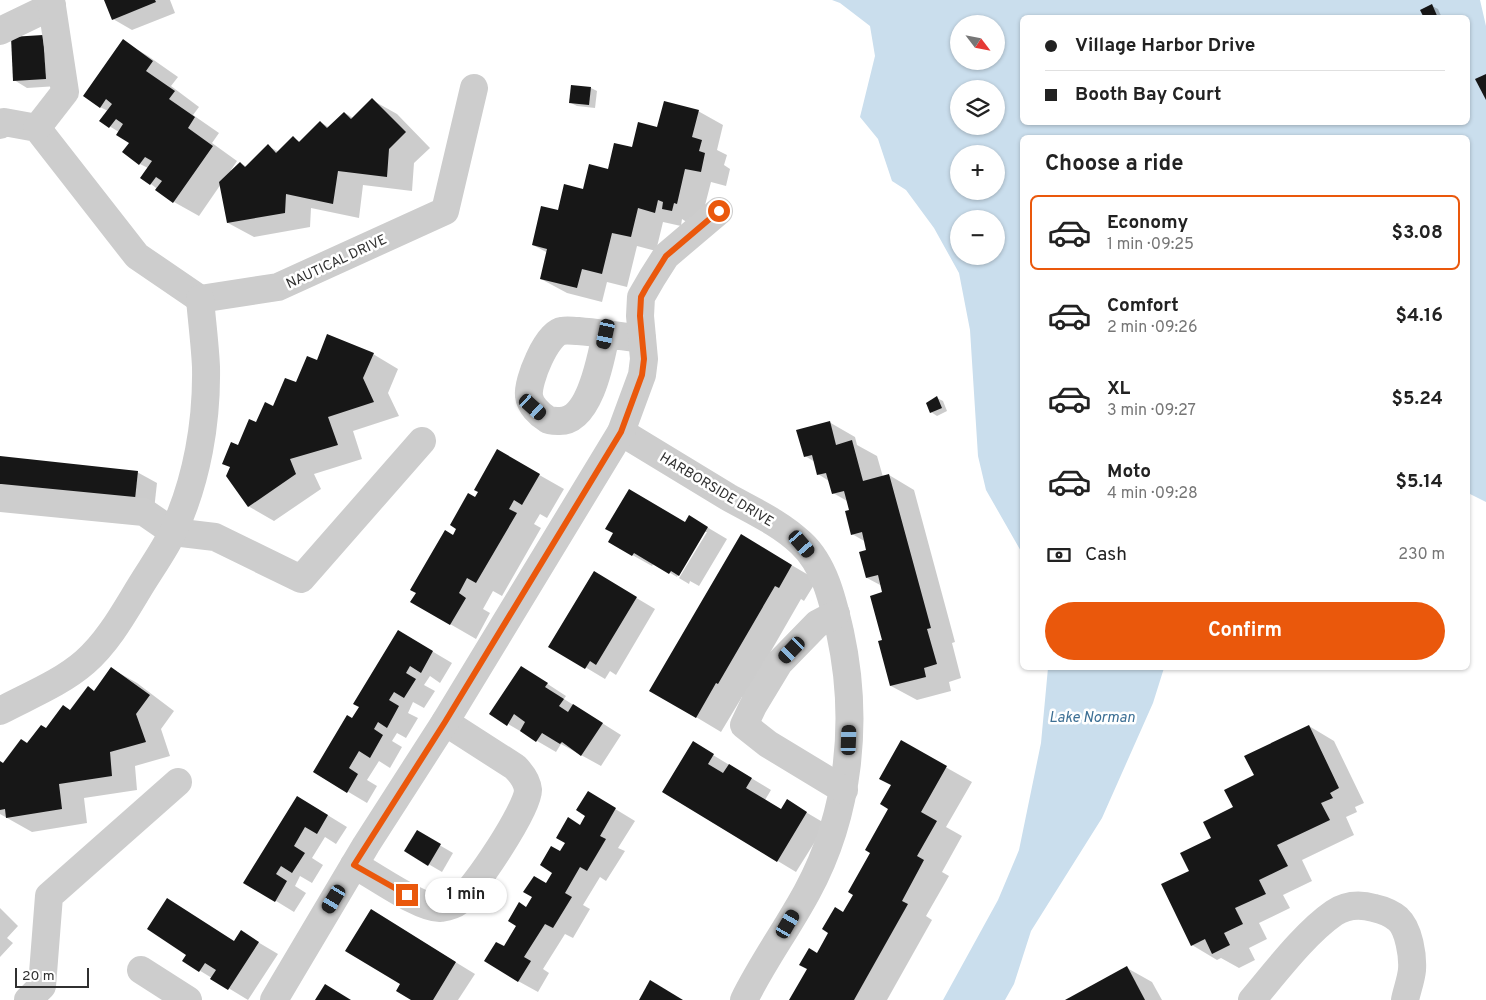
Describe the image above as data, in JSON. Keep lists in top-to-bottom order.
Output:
{
  "streets": {
    "street": ["NAUTICAL DRIVE", "HARBORSIDE DRIVE"]
  },
  "water": ["Lake Norman"],
  "scale_bar": "20 m",
  "north": "bottom right",
  "page": {
    "map_buttons": ["+", "−"],
    "banner": ["Village Harbor Drive", "Booth Bay Court"],
    "heading": "Choose a ride",
    "list": [
      {
        "name": "Economy",
        "note": "1 min · 09:25",
        "value": "$3.08"
      },
      {
        "name": "Comfort",
        "note": "2 min · 09:26",
        "value": "$4.16"
      },
      {
        "name": "XL",
        "note": "3 min · 09:27",
        "value": "$5.24"
      },
      {
        "name": "Moto",
        "note": "4 min · 09:28",
        "value": "$5.14"
      }
    ],
    "pay": ["Cash", "230 m"],
    "buttons": "Confirm",
    "bubble": "1 min",
    "scale": "20 m"
  }
}
